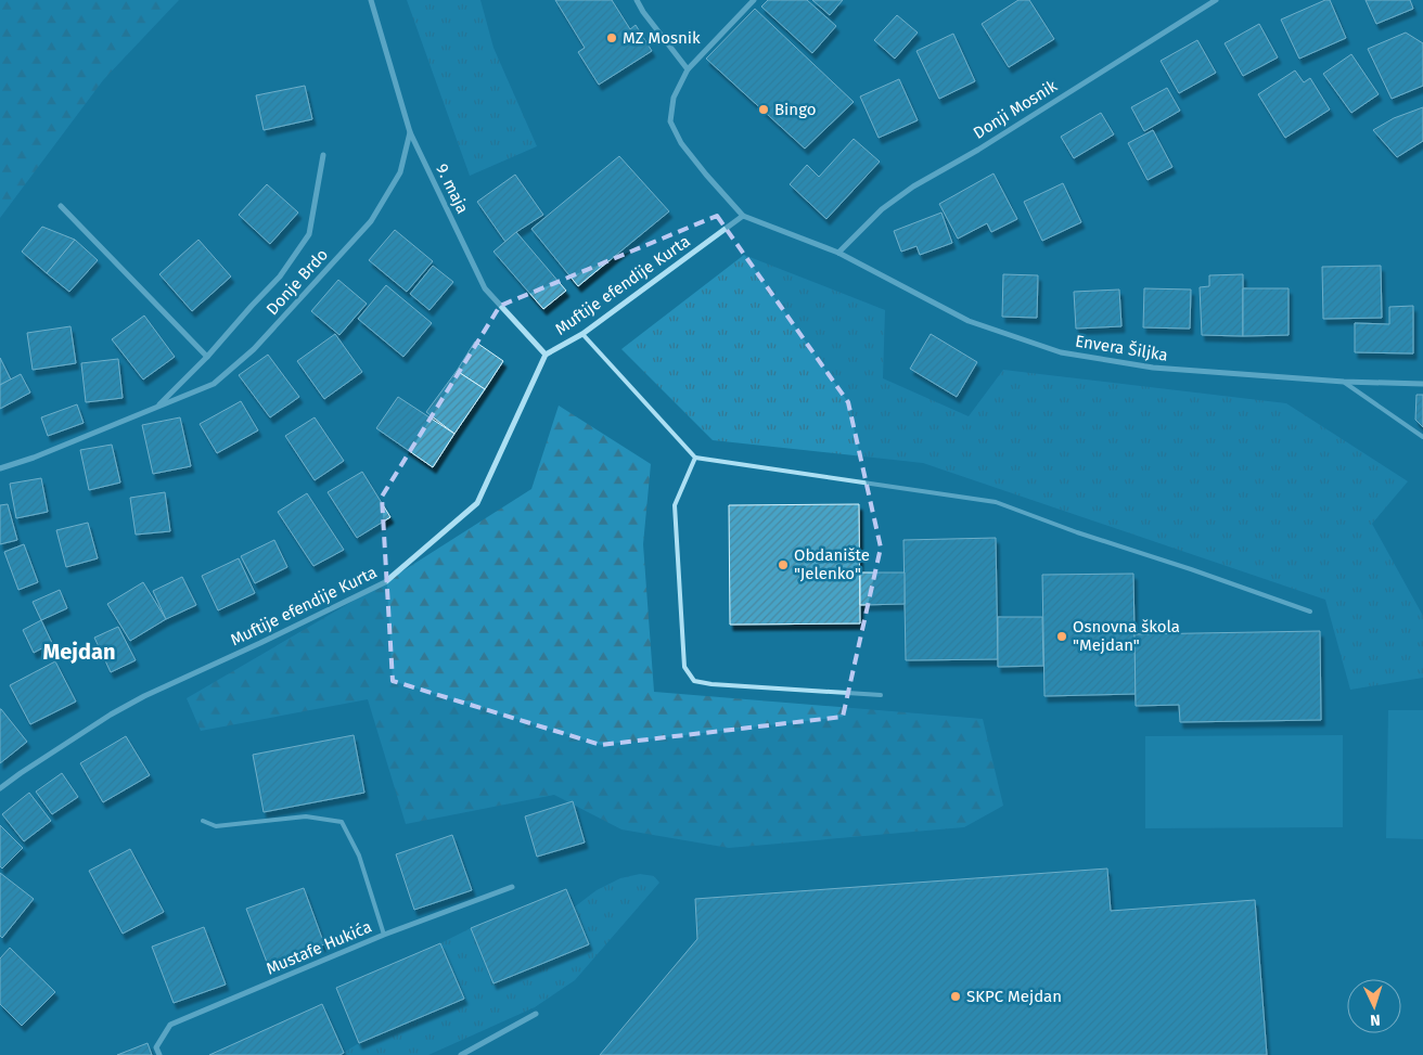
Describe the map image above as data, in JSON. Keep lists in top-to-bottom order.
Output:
{
  "streets": {
    "street": [
      "Donji Mosnik",
      "9. maja",
      "Donje Brdo",
      "Muftije efendije Kurta",
      "Envera Šiljka",
      "Mustafe Hukića"
    ]
  },
  "crossings": [
    ["Donji Mosnik", "Envera Šiljka"],
    ["9. maja", "Donje Brdo"],
    ["9. maja", "Muftije efendije Kurta"]
  ],
  "districts": ["Mejdan"],
  "places": [
    "MZ Mosnik",
    "Bingo",
    "Obdanište \"Jelenko\"",
    "Osnovna škola \"Mejdan\"",
    "SKPC Mejdan"
  ],
  "north": "bottom"
}
